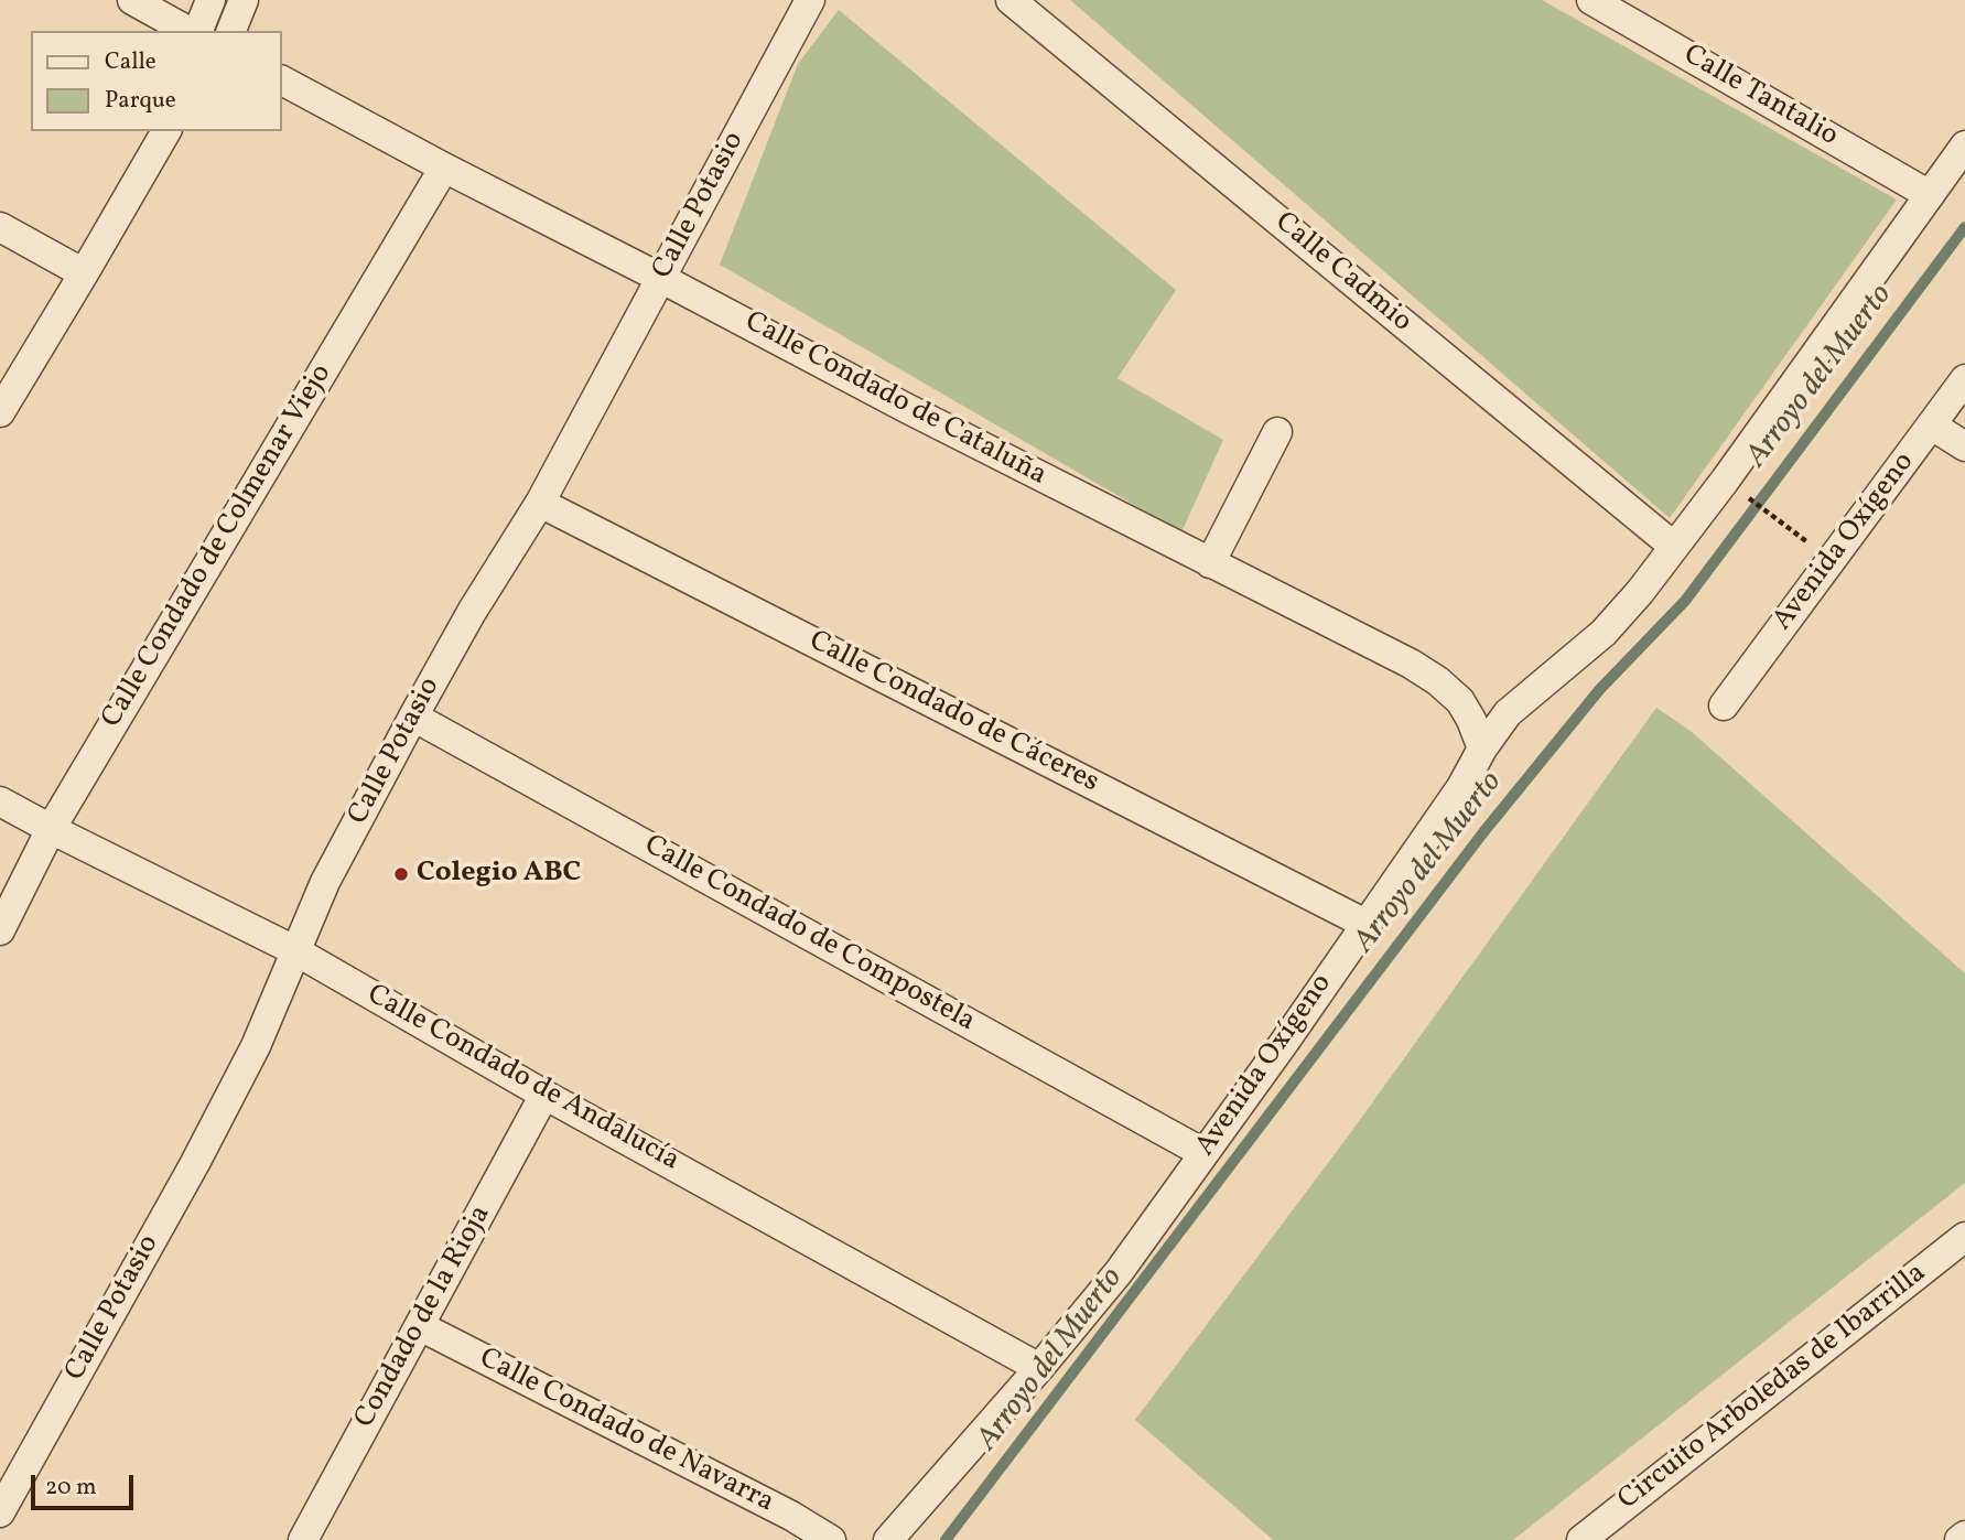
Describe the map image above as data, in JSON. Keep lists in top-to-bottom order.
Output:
{
  "streets": {
    "street": [
      "Calle Tantalio",
      "Calle Potasio",
      "Calle Cadmio",
      "Calle Condado de Cataluña",
      "Avenida Oxígeno",
      "Calle Condado de Colmenar Viejo",
      "Calle Condado de Cáceres",
      "Calle Condado de Compostela",
      "Calle Condado de Andalucía",
      "Condado de la Rioja",
      "Circuito Arboledas de Ibarrilla",
      "Calle Condado de Navarra"
    ]
  },
  "crossings": [
    ["Calle Tantalio", "Avenida Oxígeno"],
    ["Calle Potasio", "Calle Condado de Cataluña"],
    ["Calle Potasio", "Calle Condado de Cáceres"],
    ["Calle Potasio", "Calle Condado de Compostela"],
    ["Calle Potasio", "Calle Condado de Andalucía"],
    ["Calle Cadmio", "Avenida Oxígeno"],
    ["Calle Condado de Cataluña", "Avenida Oxígeno"],
    ["Calle Condado de Cataluña", "Calle Condado de Colmenar Viejo"],
    ["Avenida Oxígeno", "Calle Condado de Cáceres"],
    ["Avenida Oxígeno", "Calle Condado de Compostela"],
    ["Avenida Oxígeno", "Calle Condado de Andalucía"],
    ["Calle Condado de Colmenar Viejo", "Calle Condado de Andalucía"],
    ["Calle Condado de Andalucía", "Condado de la Rioja"],
    ["Condado de la Rioja", "Calle Condado de Navarra"]
  ],
  "water": ["Arroyo del Muerto"],
  "places": ["Colegio ABC"],
  "legend": ["Calle", "Parque"],
  "scale_bar": "20 m"
}
